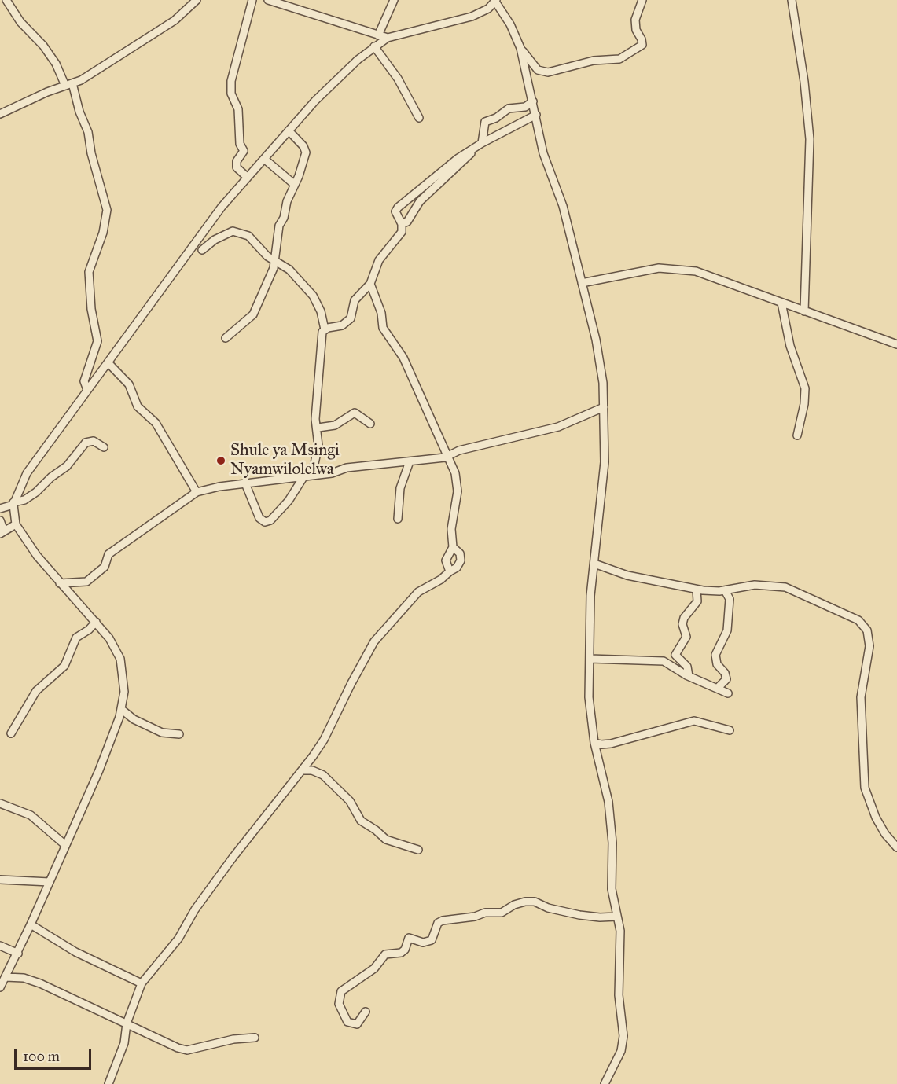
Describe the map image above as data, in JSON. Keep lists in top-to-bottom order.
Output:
{
  "places": ["Shule ya Msingi Nyamwilolelwa"],
  "scale_bar": "100 m"
}
